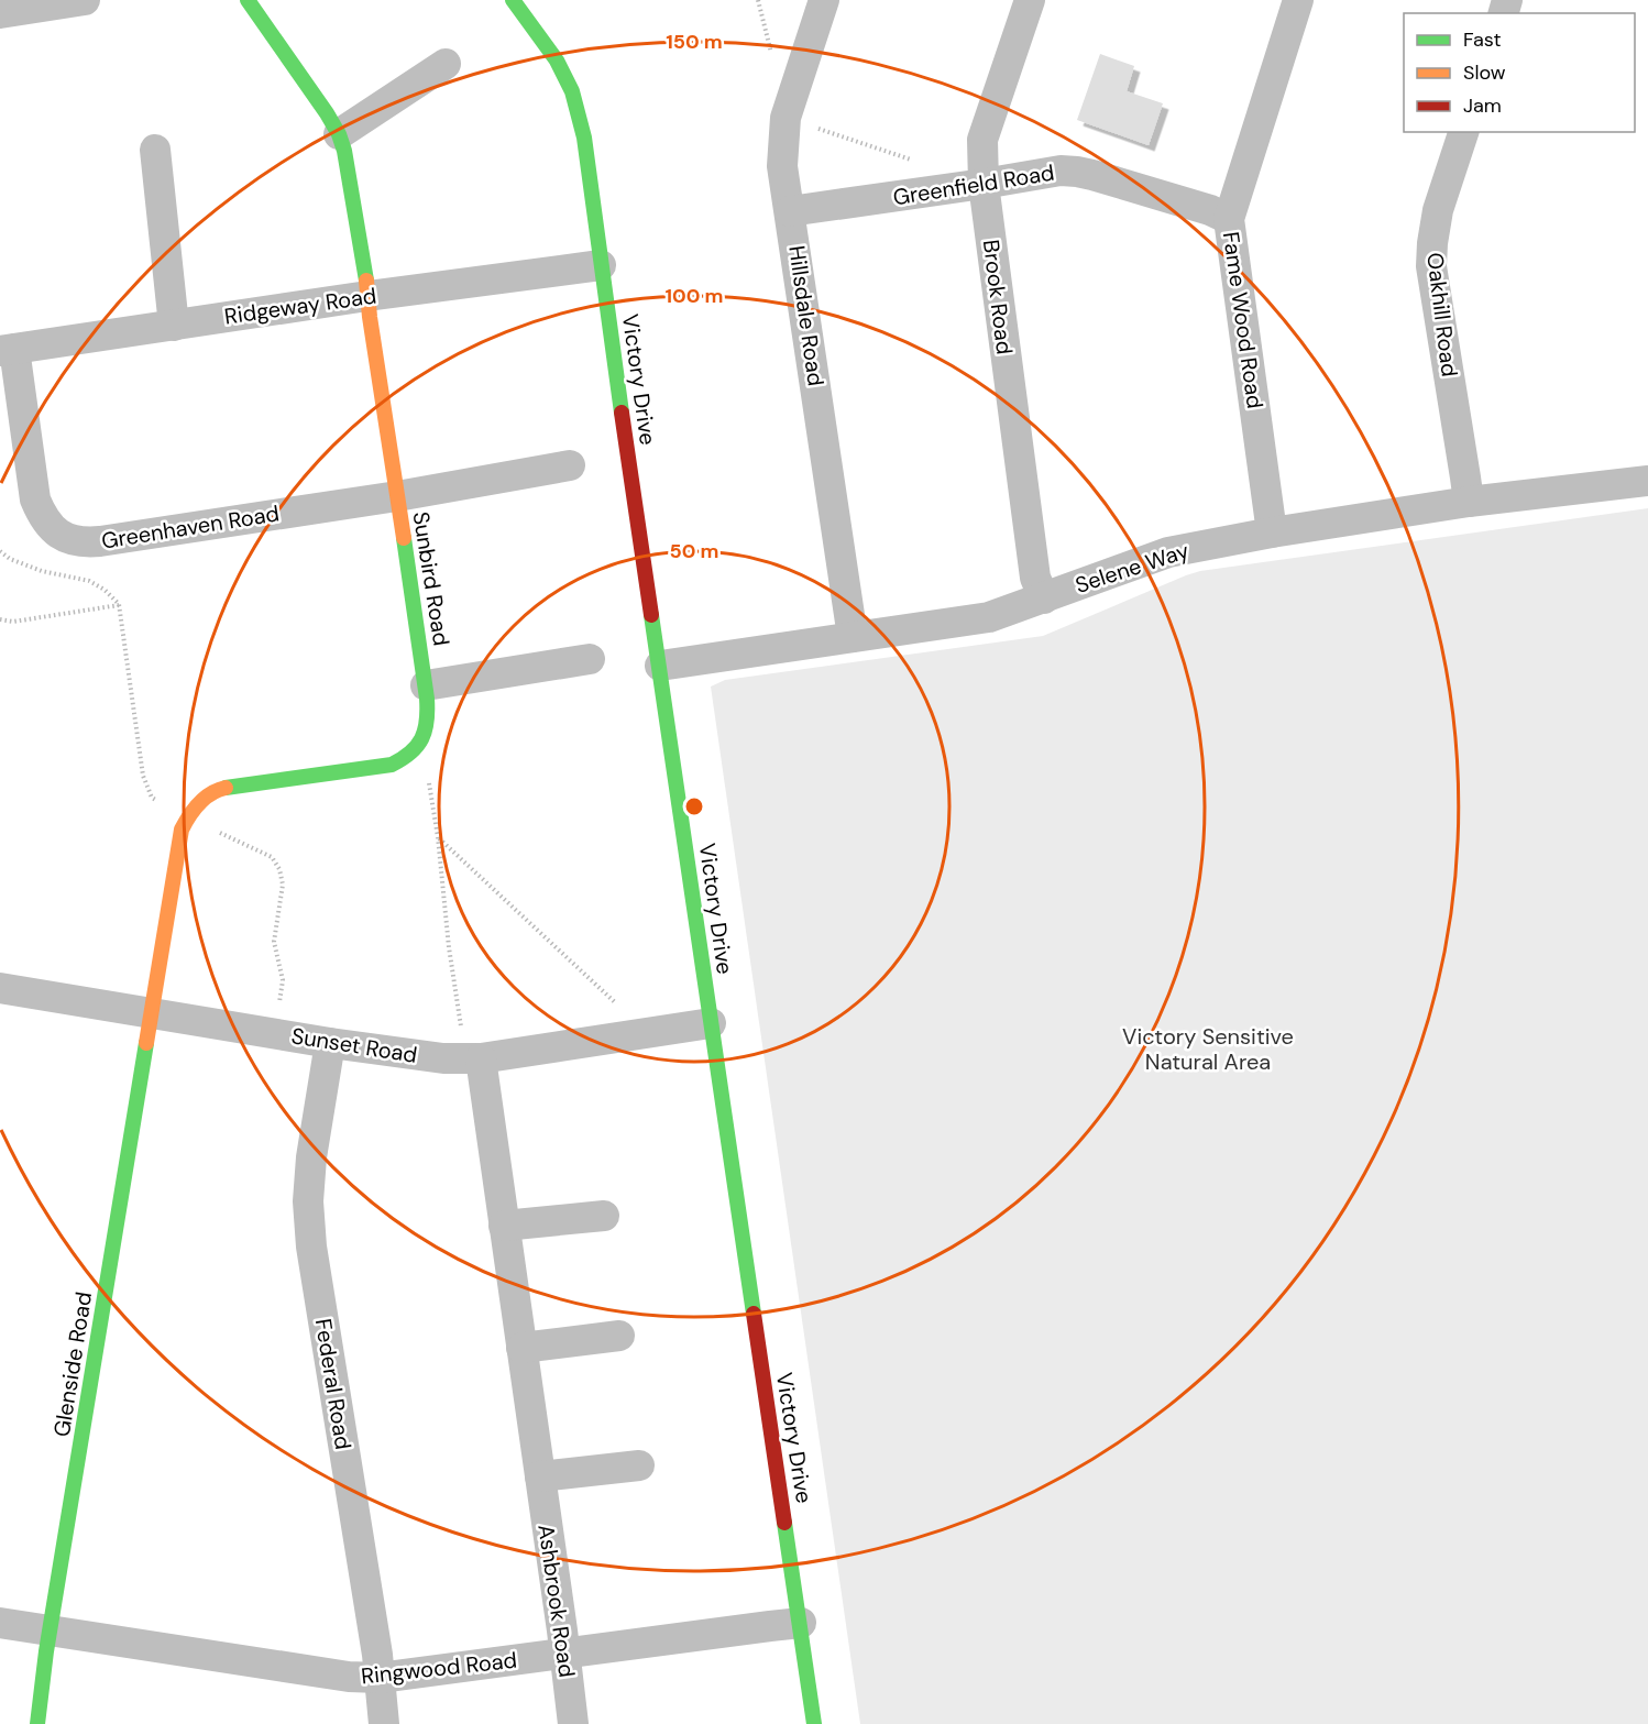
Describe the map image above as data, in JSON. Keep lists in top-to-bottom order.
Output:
{
  "streets": {
    "street": [
      "Greenfield Road",
      "Brook Road",
      "Ridgeway Road",
      "Oakhill Road",
      "Hillsdale Road",
      "Fame Wood Road",
      "Victory Drive",
      "Greenhaven Road",
      "Selene Way",
      "Sunbird Road",
      "Sunset Road",
      "Glenside Road",
      "Federal Road",
      "Ashbrook Road",
      "Ringwood Road"
    ]
  },
  "crossings": [
    ["Greenfield Road", "Brook Road"],
    ["Greenfield Road", "Hillsdale Road"],
    ["Greenfield Road", "Fame Wood Road"],
    ["Brook Road", "Selene Way"],
    ["Ridgeway Road", "Victory Drive"],
    ["Ridgeway Road", "Greenhaven Road"],
    ["Ridgeway Road", "Sunbird Road"],
    ["Oakhill Road", "Selene Way"],
    ["Hillsdale Road", "Selene Way"],
    ["Fame Wood Road", "Selene Way"],
    ["Victory Drive", "Selene Way"],
    ["Victory Drive", "Sunset Road"],
    ["Victory Drive", "Ringwood Road"],
    ["Greenhaven Road", "Sunbird Road"],
    ["Sunset Road", "Glenside Road"],
    ["Sunset Road", "Federal Road"],
    ["Sunset Road", "Ashbrook Road"],
    ["Glenside Road", "Ringwood Road"],
    ["Federal Road", "Ringwood Road"],
    ["Ashbrook Road", "Ringwood Road"]
  ],
  "parks": ["Victory Sensitive Natural Area"],
  "legend": ["Fast", "Slow", "Jam"],
  "rings": ["150 m", "100 m", "50 m"]
}
